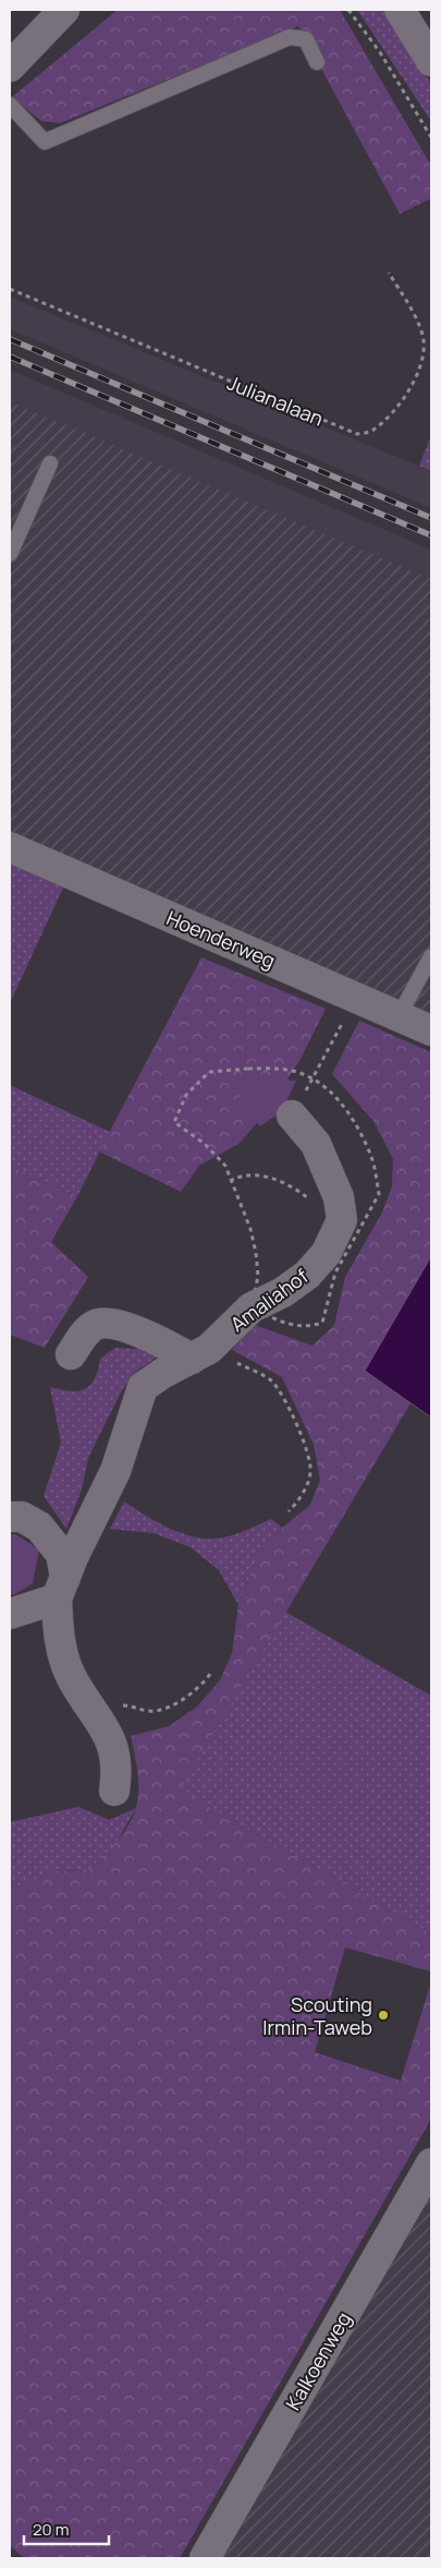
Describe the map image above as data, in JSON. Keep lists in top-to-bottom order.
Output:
{
  "streets": {
    "street": ["Hoenderweg", "Amaliahof", "Kalkoenweg"],
    "path": ["Julianalaan"]
  },
  "places": ["Scouting Irmin-Taweb"],
  "scale_bar": "20 m"
}
